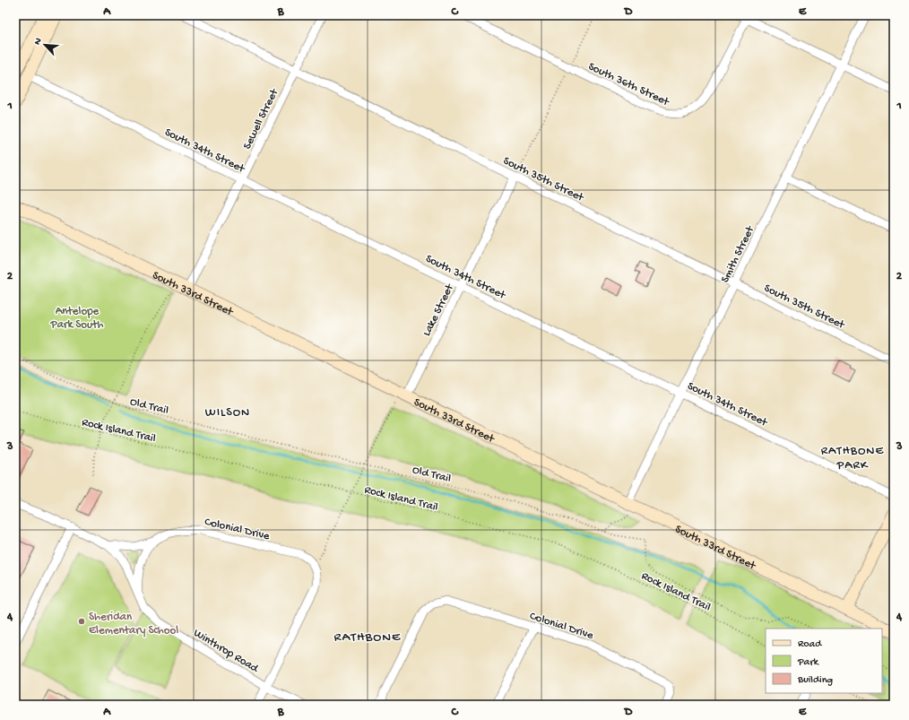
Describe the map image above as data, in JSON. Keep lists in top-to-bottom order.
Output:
{
  "streets": {
    "main road": ["South 33rd Street"],
    "street": [
      "South 36th Street",
      "Sewell Street",
      "South 34th Street",
      "South 35th Street",
      "Smith Street",
      "Lake Street",
      "Colonial Drive",
      "Winthrop Road"
    ],
    "path": ["Old Trail", "Rock Island Trail"]
  },
  "crossings": [
    ["Sewell Street", "South 34th Street"],
    ["Sewell Street", "South 35th Street"],
    ["Sewell Street", "South 33rd Street"],
    ["South 34th Street", "Smith Street"],
    ["South 34th Street", "Lake Street"],
    ["South 35th Street", "Smith Street"],
    ["South 35th Street", "Lake Street"],
    ["Smith Street", "South 33rd Street"],
    ["South 33rd Street", "Lake Street"],
    ["Colonial Drive", "Winthrop Road"]
  ],
  "districts": ["WILSON", "RATHBONE PARK", "RATHBONE"],
  "parks": ["Antelope Park South"],
  "places": ["Sheridan Elementary School"],
  "legend": ["Road", "Park", "Building"],
  "north": "top left",
  "grid": {
    "columns": [
      "A",
      "B",
      "C",
      "D",
      "E"
    ],
    "rows": [
      "1",
      "2",
      "3",
      "4"
    ]
  }
}
